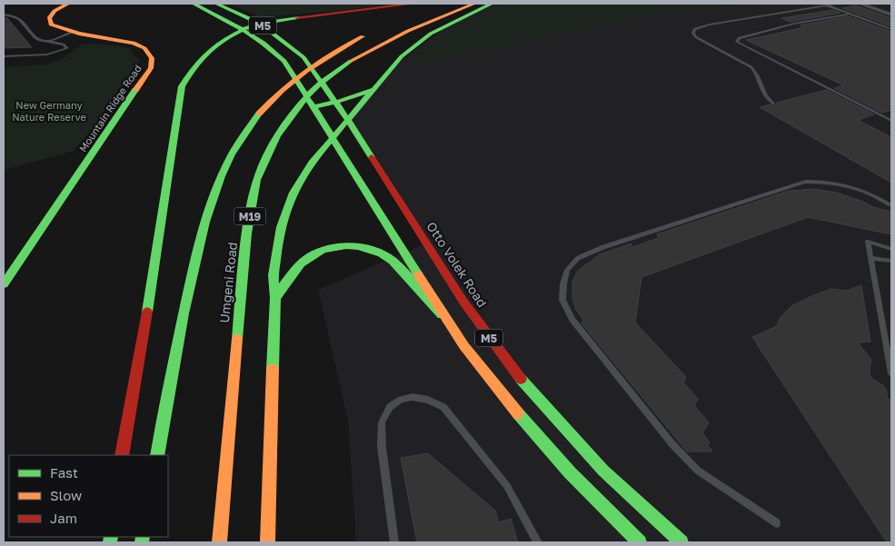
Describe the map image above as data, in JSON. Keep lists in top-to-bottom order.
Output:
{
  "streets": {
    "main road": [
      "M5",
      "Mountain Ridge Road",
      "M19",
      "Otto Volek Road",
      "Umgeni Road"
    ]
  },
  "parks": ["New Germany Nature Reserve"],
  "legend": ["Fast", "Slow", "Jam"]
}
